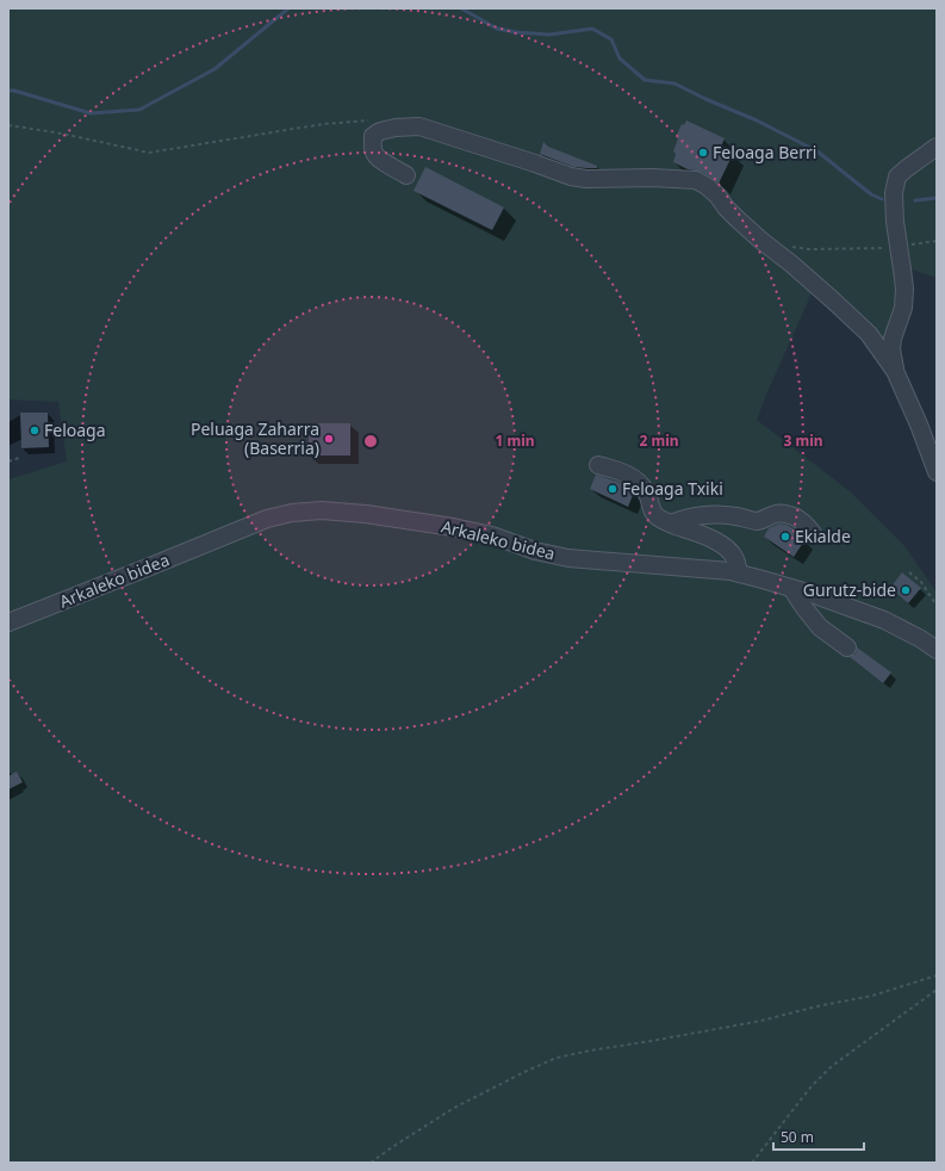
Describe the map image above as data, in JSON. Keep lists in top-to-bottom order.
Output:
{
  "streets": {
    "street": ["Arkaleko bidea"]
  },
  "places": [
    "Feloaga Berri",
    "Feloaga",
    "Peluaga Zaharra (Baserria)",
    "Feloaga Txiki",
    "Ekialde",
    "Gurutz-bide"
  ],
  "scale_bar": "50 m",
  "rings": ["1 min", "2 min", "3 min"]
}
